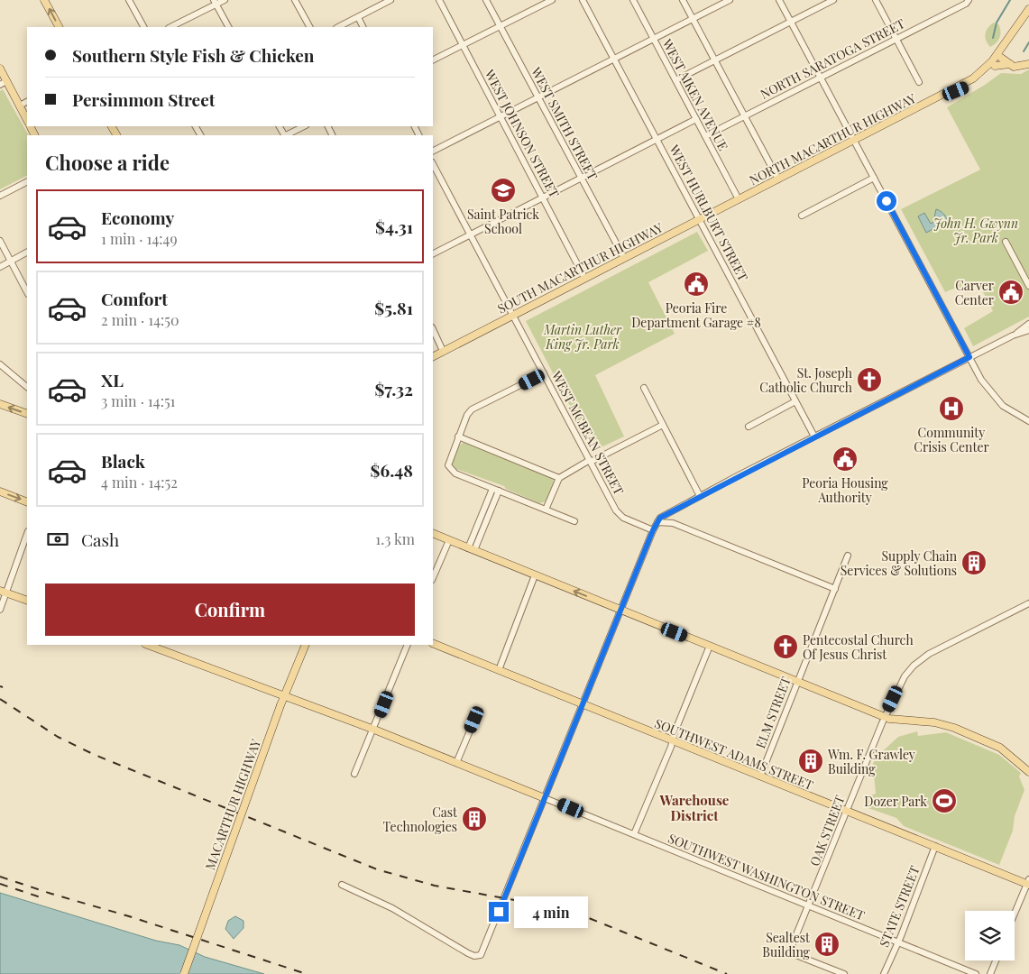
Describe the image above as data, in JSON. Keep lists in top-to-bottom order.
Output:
{
  "streets": {
    "main road": [
      "NORTH MACARTHUR HIGHWAY",
      "SOUTH MACARTHUR HIGHWAY",
      "SOUTHWEST ADAMS STREET",
      "MACARTHUR HIGHWAY",
      "SOUTHWEST WASHINGTON STREET"
    ],
    "street": [
      "NORTH SARATOGA STREET",
      "WEST AIKEN AVENUE",
      "WEST SMITH STREET",
      "WEST JOHNSON STREET",
      "WEST HURLBURT STREET",
      "WEST MCBEAN STREET",
      "ELM STREET",
      "OAK STREET",
      "STATE STREET"
    ]
  },
  "crossings": [
    ["NORTH SARATOGA STREET", "WEST AIKEN AVENUE"],
    ["WEST AIKEN AVENUE", "NORTH MACARTHUR HIGHWAY"],
    ["WEST AIKEN AVENUE", "SOUTH MACARTHUR HIGHWAY"],
    ["WEST SMITH STREET", "SOUTH MACARTHUR HIGHWAY"],
    ["WEST JOHNSON STREET", "SOUTH MACARTHUR HIGHWAY"],
    ["NORTH MACARTHUR HIGHWAY", "SOUTH MACARTHUR HIGHWAY"],
    ["WEST HURLBURT STREET", "SOUTH MACARTHUR HIGHWAY"],
    ["SOUTH MACARTHUR HIGHWAY", "WEST MCBEAN STREET"],
    ["ELM STREET", "SOUTHWEST ADAMS STREET"],
    ["SOUTHWEST ADAMS STREET", "OAK STREET"],
    ["SOUTHWEST ADAMS STREET", "STATE STREET"],
    ["MACARTHUR HIGHWAY", "SOUTHWEST WASHINGTON STREET"],
    ["OAK STREET", "SOUTHWEST WASHINGTON STREET"],
    ["SOUTHWEST WASHINGTON STREET", "STATE STREET"]
  ],
  "districts": ["Warehouse District"],
  "parks": ["John H. Gwynn Jr. Park", "Martin Luther King Jr. Park"],
  "places": {
    "school or university": ["Saint Patrick School"],
    "public building": ["Peoria Fire Department Garage #8", "Carver Center", "Peoria Housing Authority"],
    "church": ["St. Joseph Catholic Church", "Pentecostal Church Of Jesus Christ"],
    "hospital": ["Community Crisis Center"],
    "building": [
      "Supply Chain Services & Solutions",
      "Wm. F. Grawley Building",
      "Cast Technologies",
      "Sealtest Building"
    ],
    "sports": ["Dozer Park"]
  },
  "page": {
    "banner": ["Southern Style Fish & Chicken", "Persimmon Street"],
    "heading": "Choose a ride",
    "list": [
      {
        "name": "Economy",
        "note": "1 min · 14:49",
        "value": "$4.31"
      },
      {
        "name": "Comfort",
        "note": "2 min · 14:50",
        "value": "$5.81"
      },
      {
        "name": "XL",
        "note": "3 min · 14:51",
        "value": "$7.32"
      },
      {
        "name": "Black",
        "note": "4 min · 14:52",
        "value": "$6.48"
      }
    ],
    "pay": ["Cash", "1.3 km"],
    "buttons": "Confirm",
    "bubble": "4 min"
  }
}
